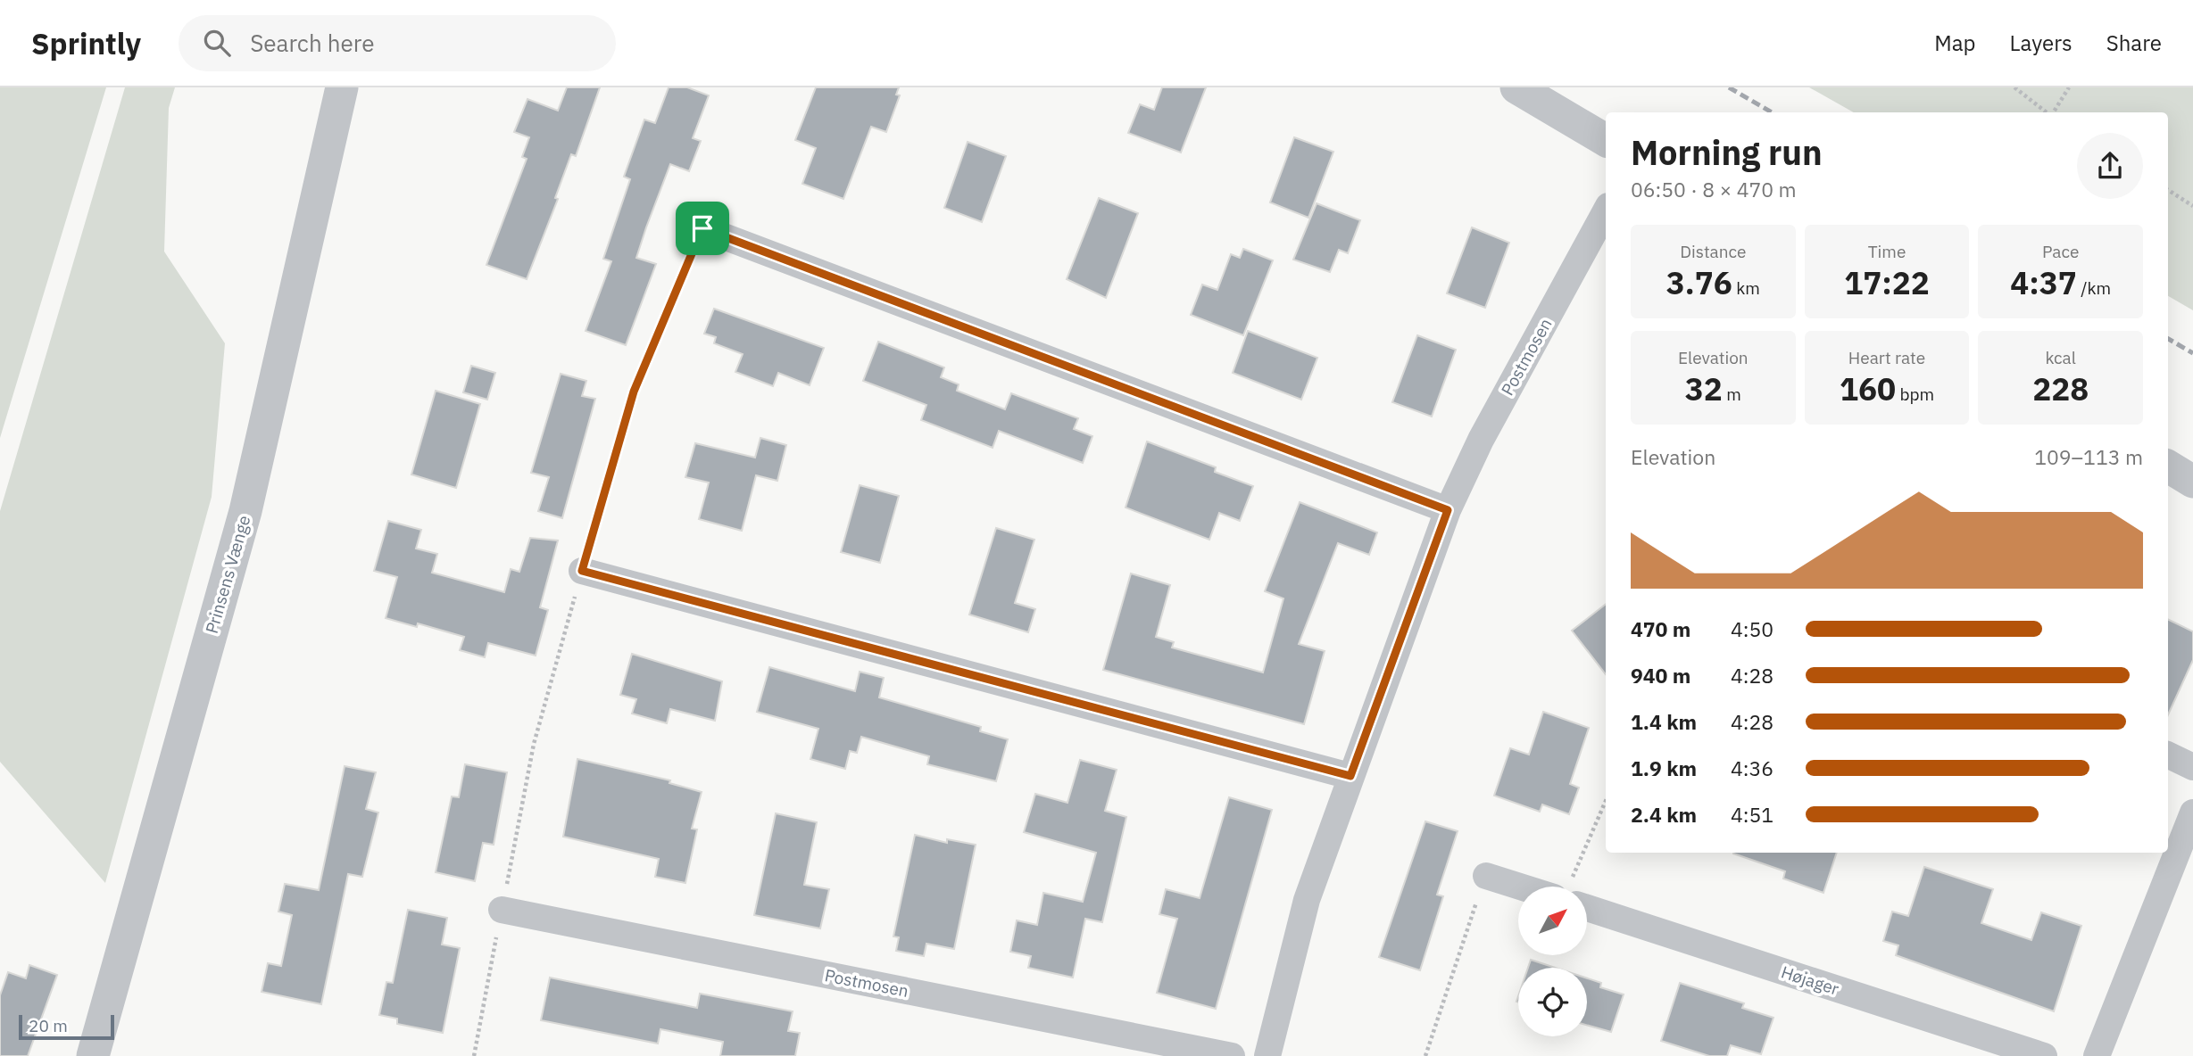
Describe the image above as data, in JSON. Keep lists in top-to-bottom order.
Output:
{
  "streets": {
    "street": ["Postmosen", "Prinsens Vænge", "Højager"]
  },
  "scale_bar": "20 m",
  "north": "top right",
  "page": {
    "header": "Sprintly",
    "search": "Search here",
    "nav": ["Map", "Layers", "Share"],
    "heading": ["Morning run", "06:50 · 8 × 470 m"],
    "stats": [
      ["Distance", "3.76 km"],
      ["Time", "17:22"],
      ["Pace", "4:37 /km"],
      ["Elevation", "32 m"],
      ["Heart rate", "160 bpm"],
      ["kcal", "228"]
    ],
    "chart": ["Elevation", "109–113 m"],
    "list": [
      {
        "name": "470 m",
        "note": "4:50"
      },
      {
        "name": "940 m",
        "note": "4:28"
      },
      {
        "name": "1.4 km",
        "note": "4:28"
      },
      {
        "name": "1.9 km",
        "note": "4:36"
      },
      {
        "name": "2.4 km",
        "note": "4:51"
      }
    ],
    "scale": "20 m"
  }
}
